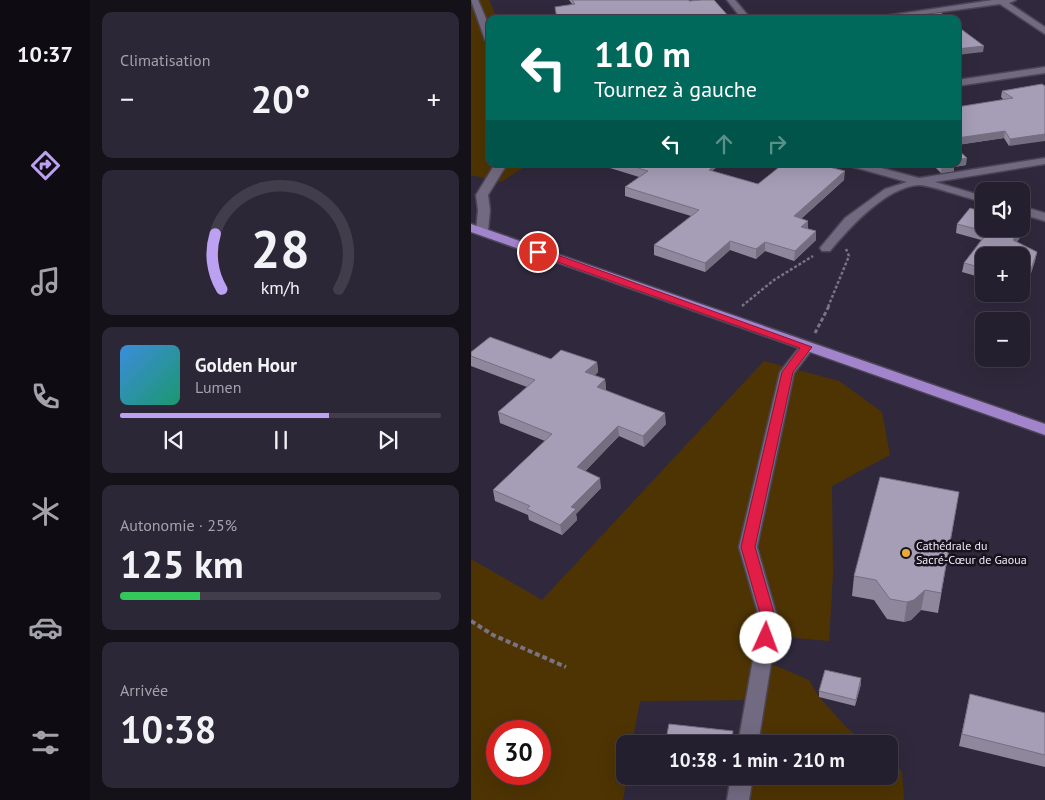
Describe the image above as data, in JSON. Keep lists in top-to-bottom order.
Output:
{
  "places": ["Cathédrale du Sacré-Cœur de Gaoua"],
  "page": {
    "tabs": "10:37",
    "tile": [
      "Climatisation",
      ["Autonomie · 25%", "125 km"],
      ["Arrivée", "10:38"]
    ],
    "turn": ["110 m", "Tournez à gauche"],
    "heat": ["−", "20°", "+"],
    "map_buttons": ["+", "−"],
    "song": ["Golden Hour", "Lumen"],
    "limit": "30",
    "trip": "10:38 · 1 min · 210 m",
    "gauge": ["28", "km/h"]
  }
}
